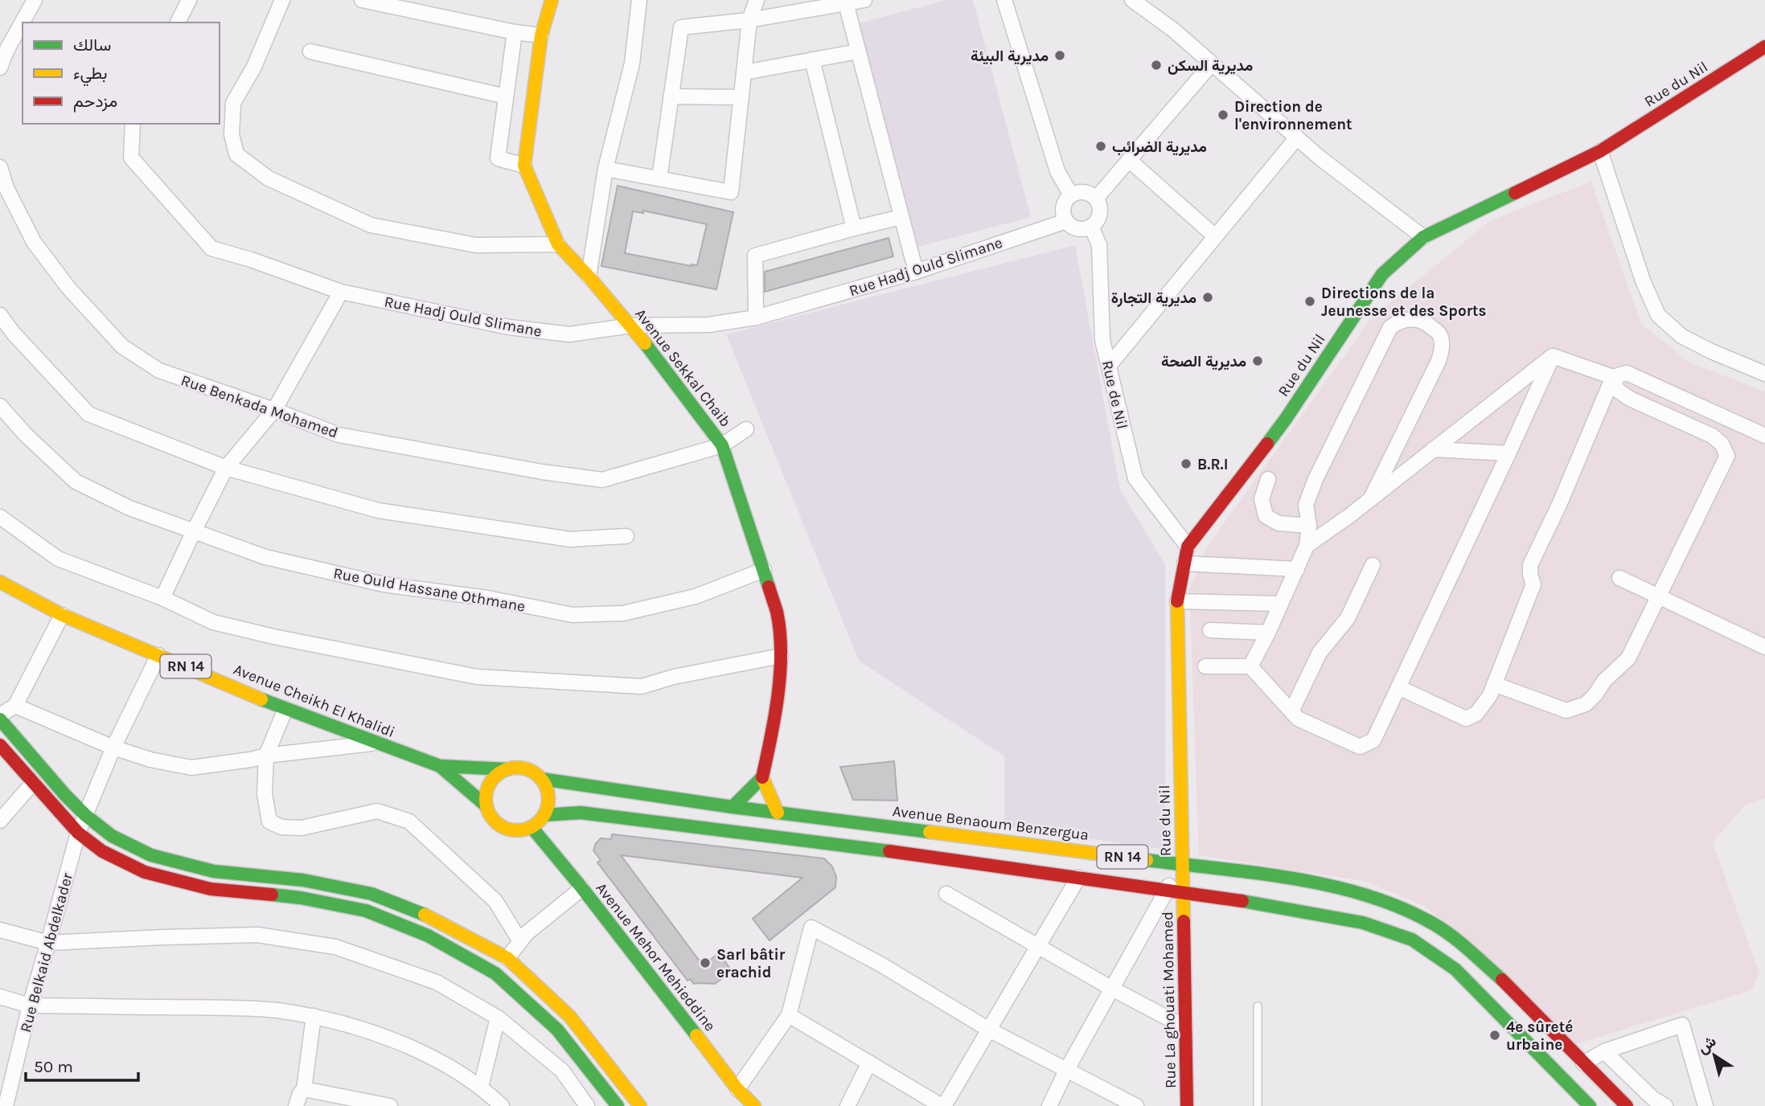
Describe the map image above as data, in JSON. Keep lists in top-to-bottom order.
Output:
{
  "streets": {
    "street": [
      "Rue du Nil",
      "Rue Hadj Ould Slimane",
      "Avenue Sekkal Chaib",
      "Rue de Nil",
      "Rue Benkada Mohamed",
      "Rue Ould Hassane Othmane",
      "RN 14",
      "Avenue Cheikh El Khalidi",
      "Avenue Benaoum Benzergua",
      "Rue Belkaid Abdelkader",
      "Avenue Mehor Mehieddine",
      "Rue La ghouati Mohamed"
    ]
  },
  "crossings": [
    ["Rue du Nil", "Rue de Nil"],
    ["Rue du Nil", "RN 14"],
    ["Rue du Nil", "Avenue Benaoum Benzergua"],
    ["Rue du Nil", "Rue La ghouati Mohamed"],
    ["Rue Hadj Ould Slimane", "Avenue Sekkal Chaib"],
    ["Rue Hadj Ould Slimane", "Rue de Nil"],
    ["Avenue Sekkal Chaib", "Rue Benkada Mohamed"],
    ["Avenue Sekkal Chaib", "Rue Ould Hassane Othmane"],
    ["RN 14", "Avenue Cheikh El Khalidi"],
    ["RN 14", "Avenue Benaoum Benzergua"],
    ["RN 14", "Avenue Mehor Mehieddine"],
    ["RN 14", "Rue La ghouati Mohamed"],
    ["Avenue Cheikh El Khalidi", "Avenue Benaoum Benzergua"],
    ["Avenue Cheikh El Khalidi", "Rue Belkaid Abdelkader"],
    ["Avenue Cheikh El Khalidi", "Avenue Mehor Mehieddine"],
    ["Avenue Benaoum Benzergua", "Avenue Mehor Mehieddine"]
  ],
  "places": [
    "مديرية البيئة",
    "مديرية السكن",
    "Direction de l'environnement",
    "مديرية الضرائب",
    "مديرية التجارة",
    "Directions de la Jeunesse et des Sports",
    "مديرية الصحة",
    "B.R.I",
    "Sarl bâtir erachid",
    "4e sûreté urbaine"
  ],
  "legend": ["سالك", "بطيء", "مزدحم"],
  "scale_bar": "50 m",
  "north": "top left"
}
